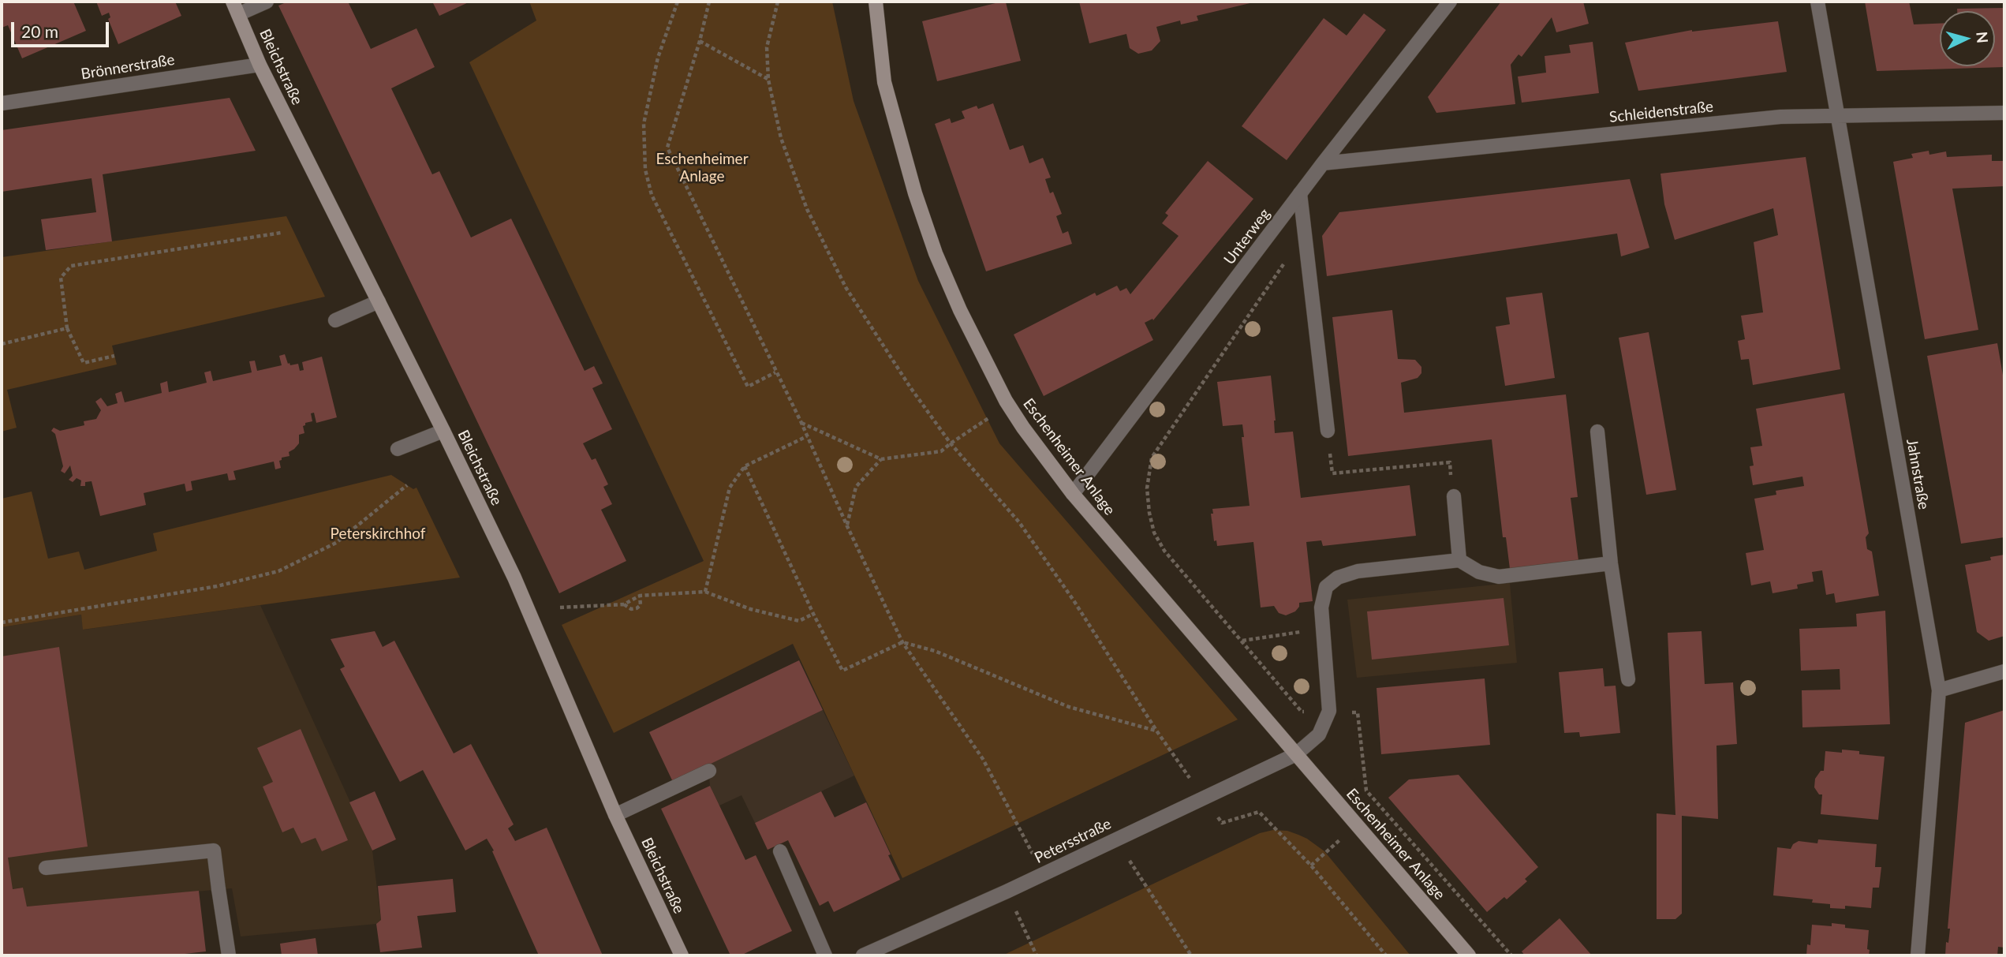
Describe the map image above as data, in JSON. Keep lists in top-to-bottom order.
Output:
{
  "streets": {
    "main road": ["Bleichstraße", "Eschenheimer Anlage"],
    "street": [
      "Brönnerstraße",
      "Schleidenstraße",
      "Unterweg",
      "Jahnstraße",
      "Petersstraße"
    ]
  },
  "crossings": [
    ["Brönnerstraße", "Bleichstraße"],
    ["Schleidenstraße", "Unterweg"],
    ["Schleidenstraße", "Jahnstraße"],
    ["Unterweg", "Eschenheimer Anlage"],
    ["Eschenheimer Anlage", "Petersstraße"]
  ],
  "parks": ["Eschenheimer Anlage", "Peterskirchhof"],
  "scale_bar": "20 m",
  "north": "right"
}
